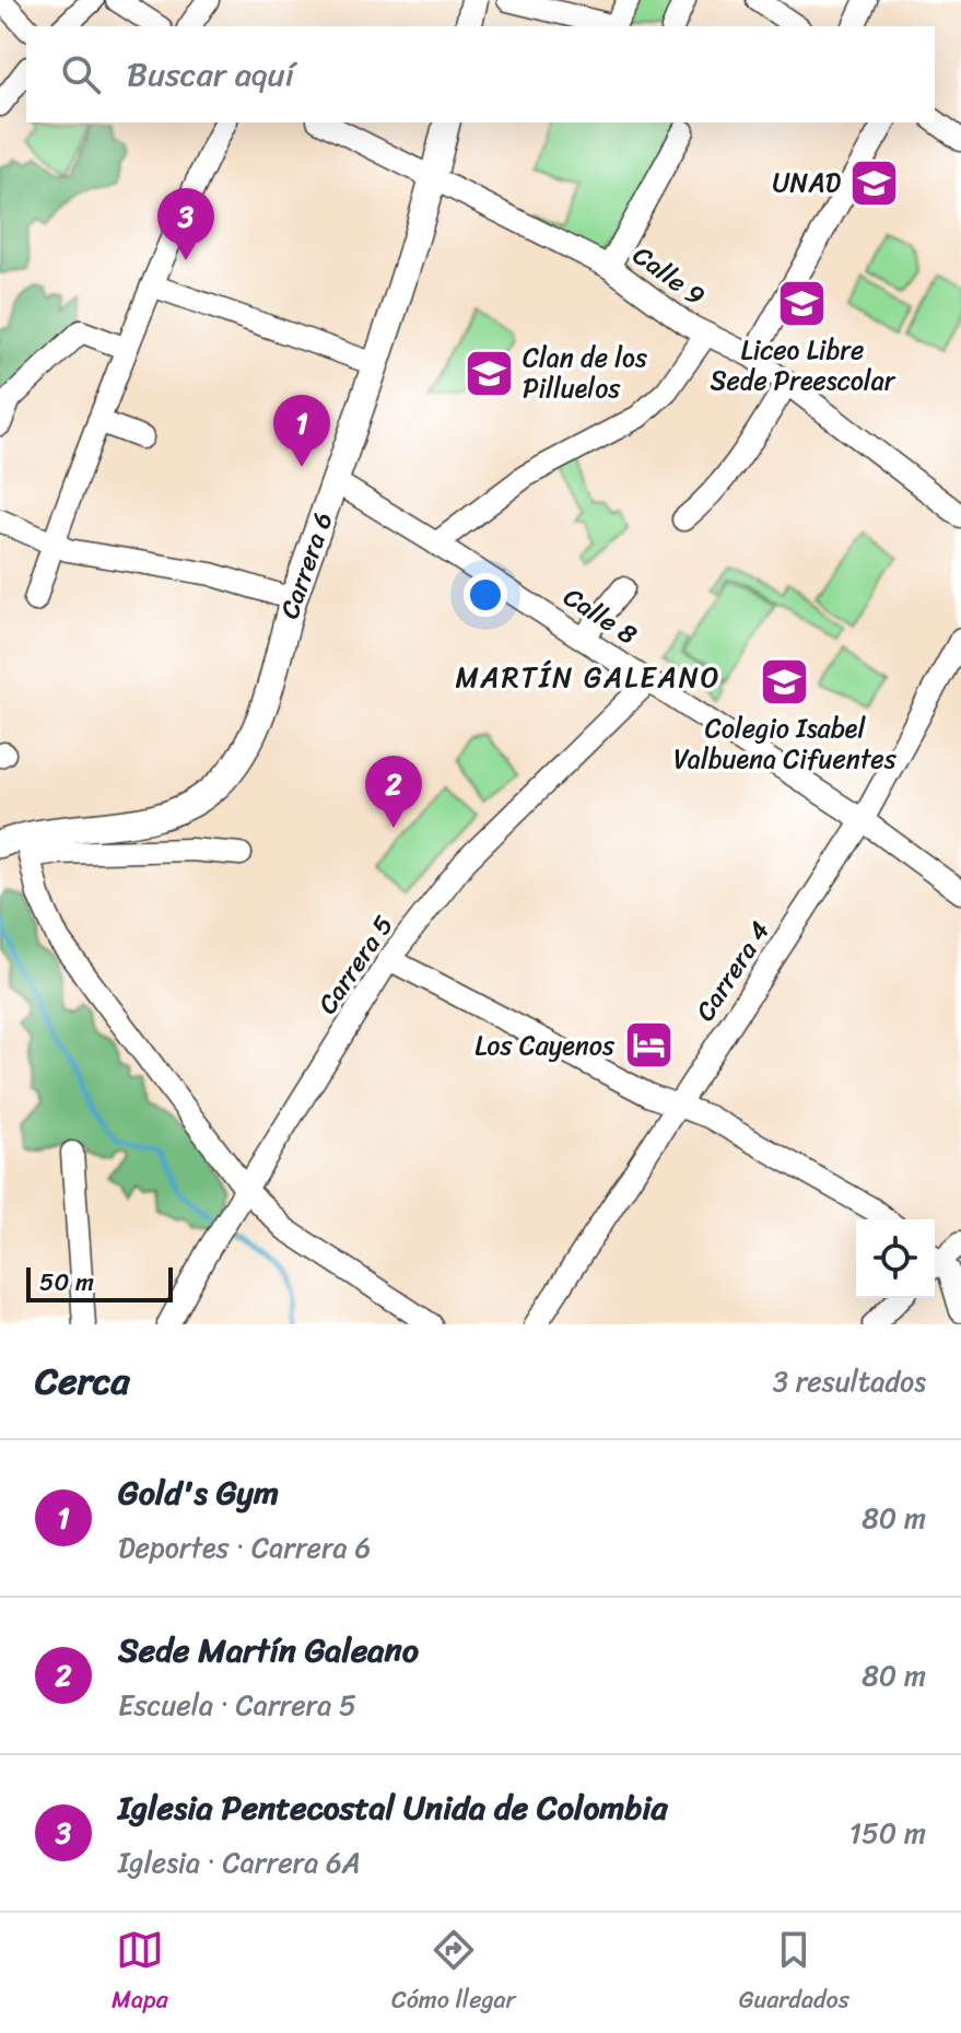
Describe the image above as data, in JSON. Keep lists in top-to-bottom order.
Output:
{
  "streets": {
    "main road": ["Carrera 6"],
    "street": [
      "Calle 9",
      "Calle 8",
      "Carrera 5",
      "Carrera 4"
    ]
  },
  "crossings": [
    ["Calle 9", "Carrera 6"],
    ["Carrera 6", "Calle 8"],
    ["Calle 8", "Carrera 5"],
    ["Calle 8", "Carrera 4"]
  ],
  "districts": ["MARTÍN GALEANO"],
  "places": {
    "school or university": [
      "UNAD",
      "Liceo Libre Sede Preescolar",
      "Clan de los Pilluelos",
      "Colegio Isabel Valbuena Cifuentes"
    ],
    "hotel": ["Los Cayenos"]
  },
  "scale_bar": "50 m",
  "page": {
    "search": "Buscar aquí",
    "pins": ["3", "1", "2"],
    "scale": "50 m",
    "heading": ["Cerca", "3 resultados"],
    "list": [
      {
        "mark": "1",
        "name": "Gold's Gym",
        "note": "Deportes · Carrera 6",
        "value": "80 m"
      },
      {
        "mark": "2",
        "name": "Sede Martín Galeano",
        "note": "Escuela · Carrera 5",
        "value": "80 m"
      },
      {
        "mark": "3",
        "name": "Iglesia Pentecostal Unida de Colombia",
        "note": "Iglesia · Carrera 6A",
        "value": "150 m"
      }
    ],
    "nav": ["Mapa", "Cómo llegar", "Guardados"]
  }
}
